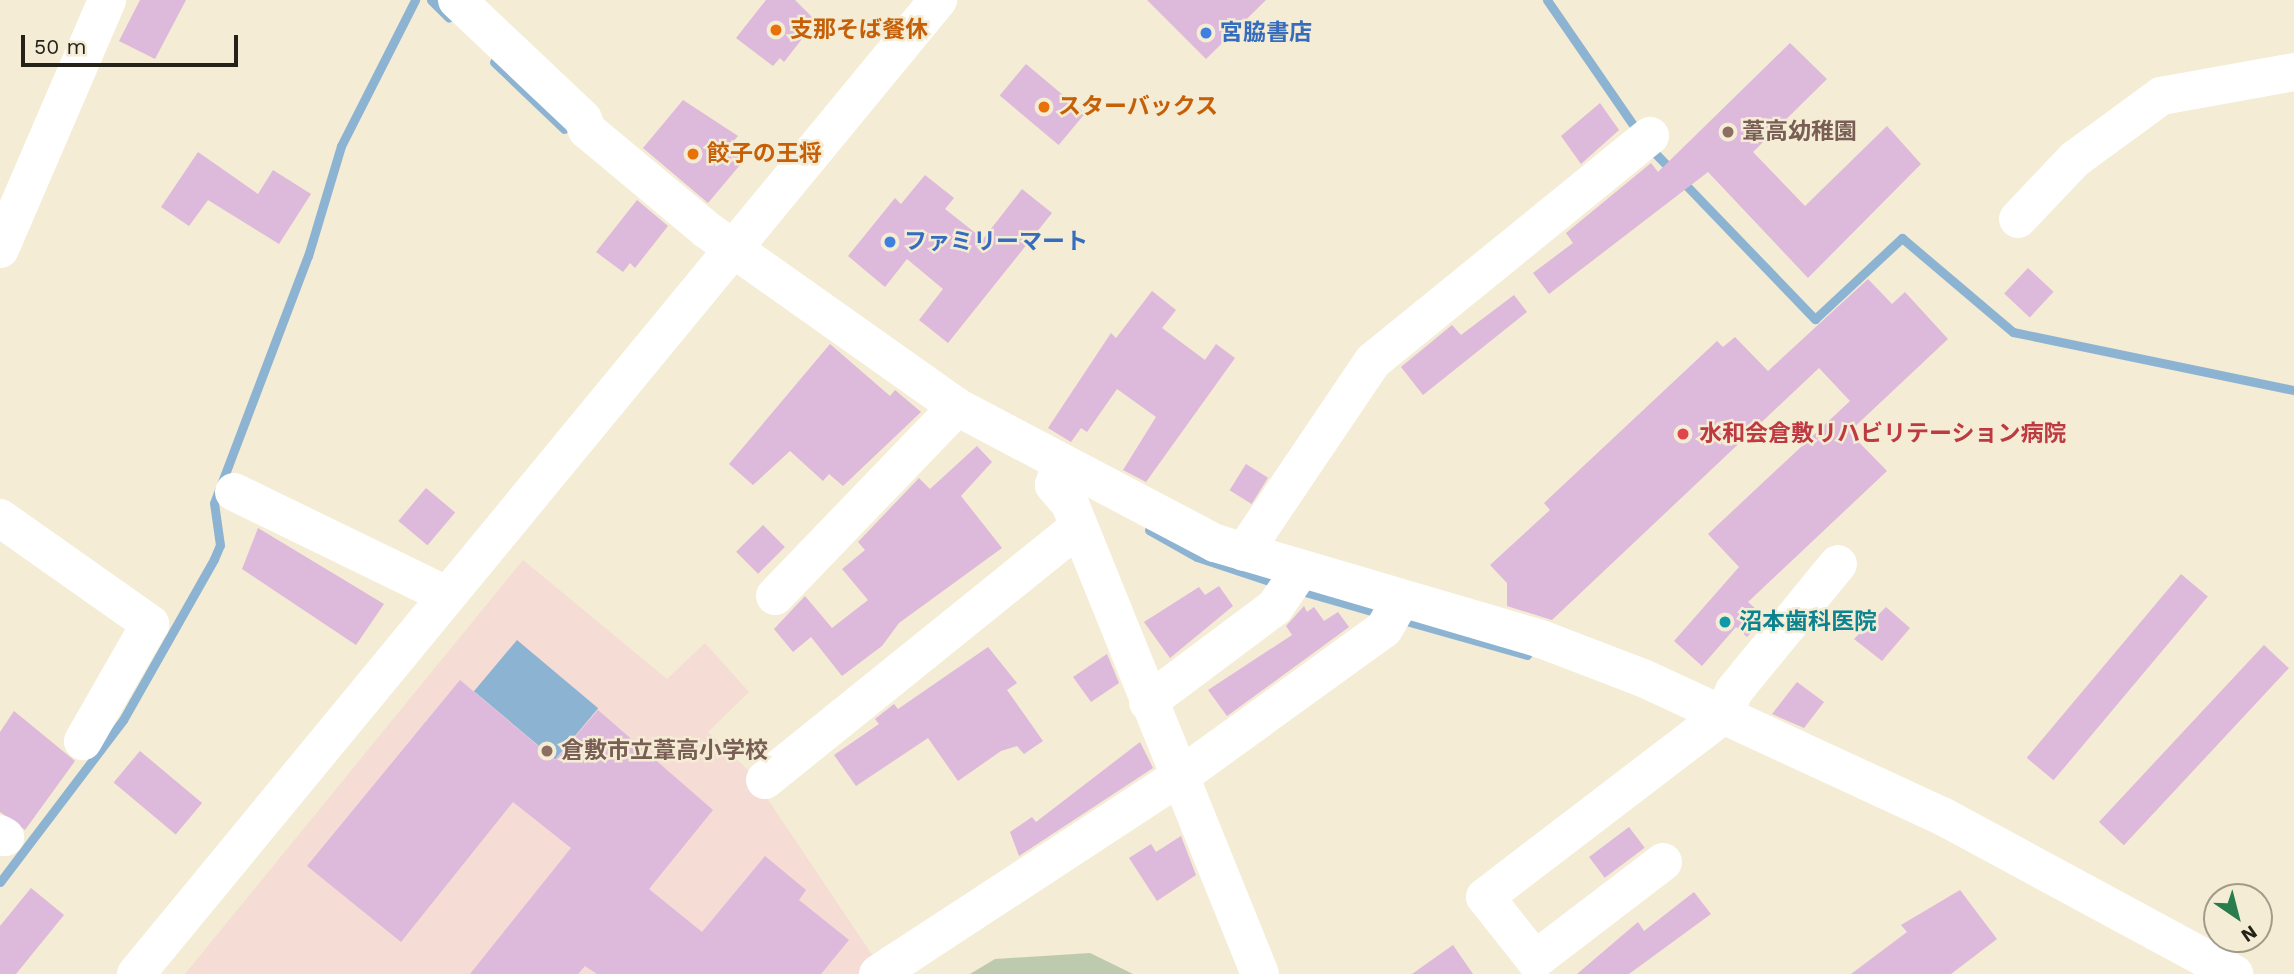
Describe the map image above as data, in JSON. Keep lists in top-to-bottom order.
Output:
{
  "places": [
    "支那そば餐休",
    "宮脇書店",
    "スターバックス",
    "葦高幼稚園",
    "餃子の王将",
    "ファミリーマート",
    "水和会倉敷リハビリテーション病院",
    "沼本歯科医院",
    "倉敷市立葦高小学校"
  ],
  "scale_bar": "50 m",
  "north": "bottom right"
}
